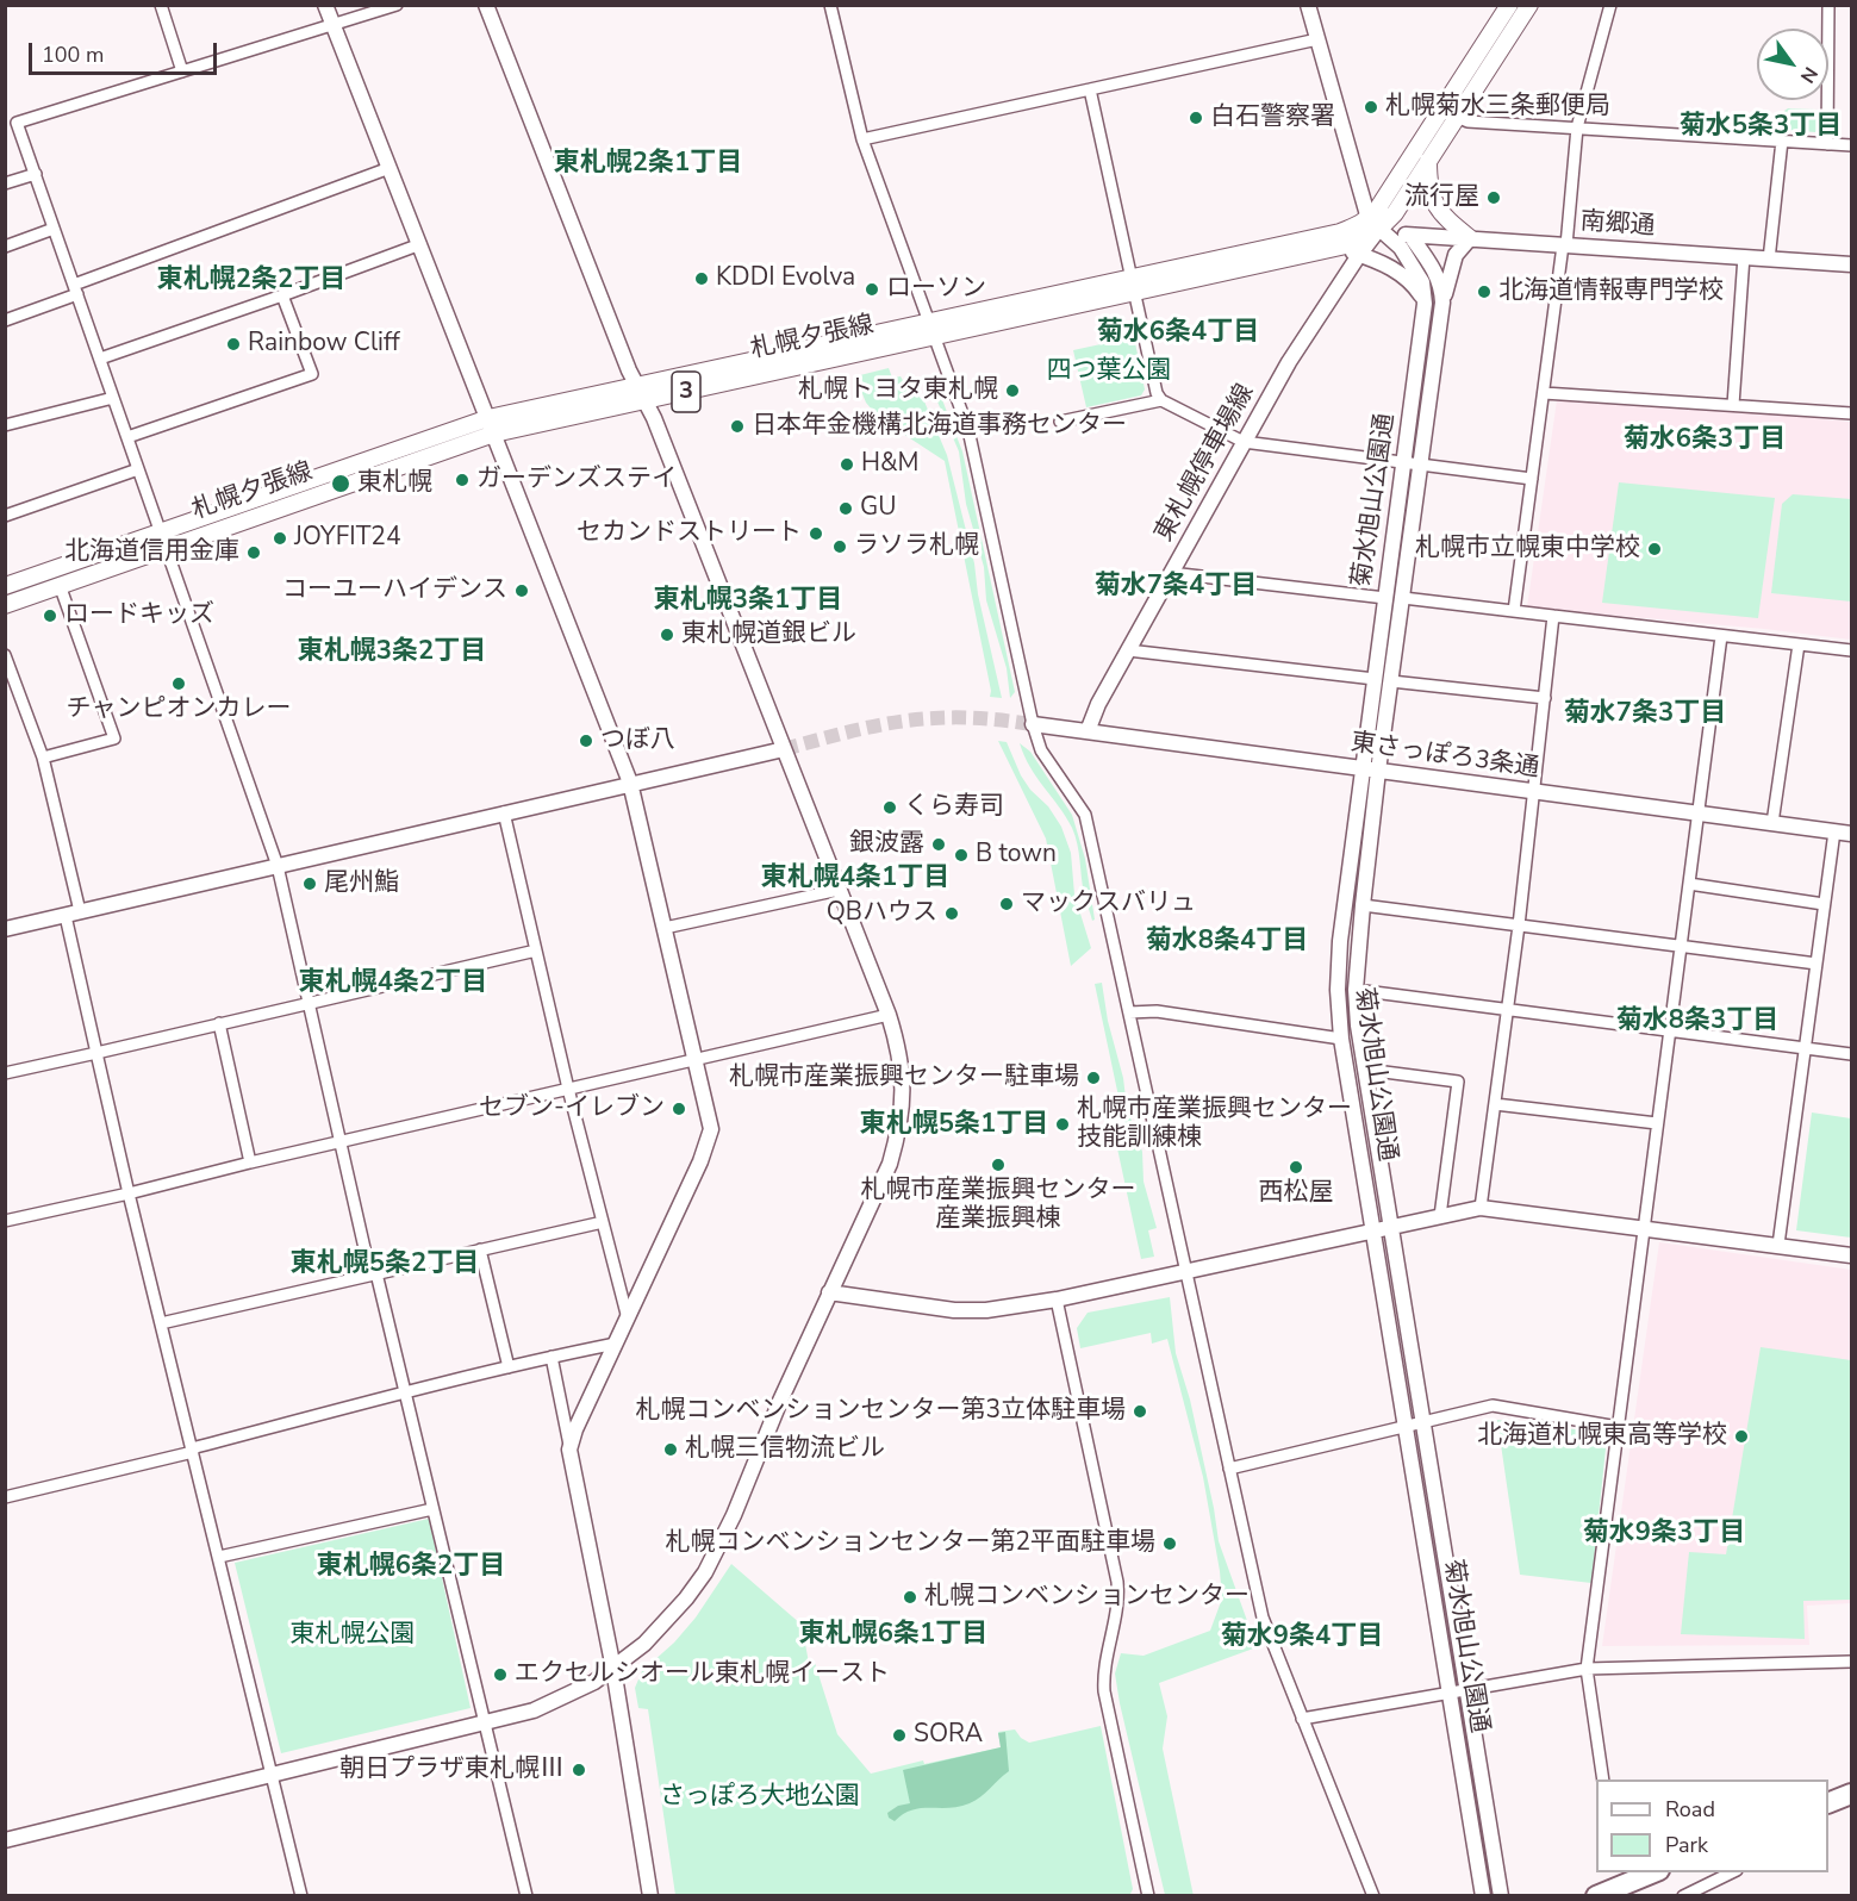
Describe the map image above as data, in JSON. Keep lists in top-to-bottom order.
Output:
{
  "streets": {
    "main road": ["札幌夕張線", "3"],
    "street": [
      "南郷通",
      "東札幌停車場線",
      "菊水旭山公園通",
      "東さっぽろ3条通"
    ]
  },
  "crossings": [
    ["南郷通", "札幌夕張線"],
    ["南郷通", "東札幌停車場線"],
    ["南郷通", "菊水旭山公園通"],
    ["札幌夕張線", "東札幌停車場線"],
    ["札幌夕張線", "菊水旭山公園通"],
    ["東札幌停車場線", "菊水旭山公園通"],
    ["東札幌停車場線", "東さっぽろ3条通"],
    ["菊水旭山公園通", "東さっぽろ3条通"]
  ],
  "districts": [
    "菊水5条3丁目",
    "東札幌2条1丁目",
    "東札幌2条2丁目",
    "菊水6条4丁目",
    "菊水6条3丁目",
    "菊水7条4丁目",
    "東札幌3条1丁目",
    "東札幌3条2丁目",
    "菊水7条3丁目",
    "東札幌4条1丁目",
    "菊水8条4丁目",
    "東札幌4条2丁目",
    "菊水8条3丁目",
    "東札幌5条1丁目",
    "東札幌5条2丁目",
    "菊水9条3丁目",
    "東札幌6条2丁目",
    "東札幌6条1丁目",
    "菊水9条4丁目"
  ],
  "parks": ["四つ葉公園", "東札幌公園", "さっぽろ大地公園"],
  "places": [
    "札幌菊水三条郵便局",
    "白石警察署",
    "流行屋",
    "KDDI Evolva",
    "ローソン",
    "北海道情報専門学校",
    "Rainbow Cliff",
    "札幌トヨタ東札幌",
    "日本年金機構北海道事務センター",
    "H&M",
    "ガーデンズステイ",
    "東札幌",
    "GU",
    "セカンドストリート",
    "JOYFIT24",
    "ラソラ札幌",
    "札幌市立幌東中学校",
    "北海道信用金庫",
    "コーユーハイデンス",
    "ロードキッズ",
    "東札幌道銀ビル",
    "チャンピオンカレー",
    "つぼ八",
    "くら寿司",
    "銀波露",
    "B town",
    "尾州鮨",
    "マックスバリュ",
    "QBハウス",
    "札幌市産業振興センター駐車場",
    "セブン-イレブン",
    "札幌市産業振興センター 技能訓練棟",
    "札幌市産業振興センター 産業振興棟",
    "西松屋",
    "札幌コンベンションセンター第3立体駐車場",
    "北海道札幌東高等学校",
    "札幌三信物流ビル",
    "札幌コンベンションセンター第2平面駐車場",
    "札幌コンベンションセンター",
    "エクセルシオール東札幌イースト",
    "SORA",
    "朝日プラザ東札幌Ⅲ"
  ],
  "legend": ["Road", "Park"],
  "scale_bar": "100 m",
  "north": "bottom right"
}
